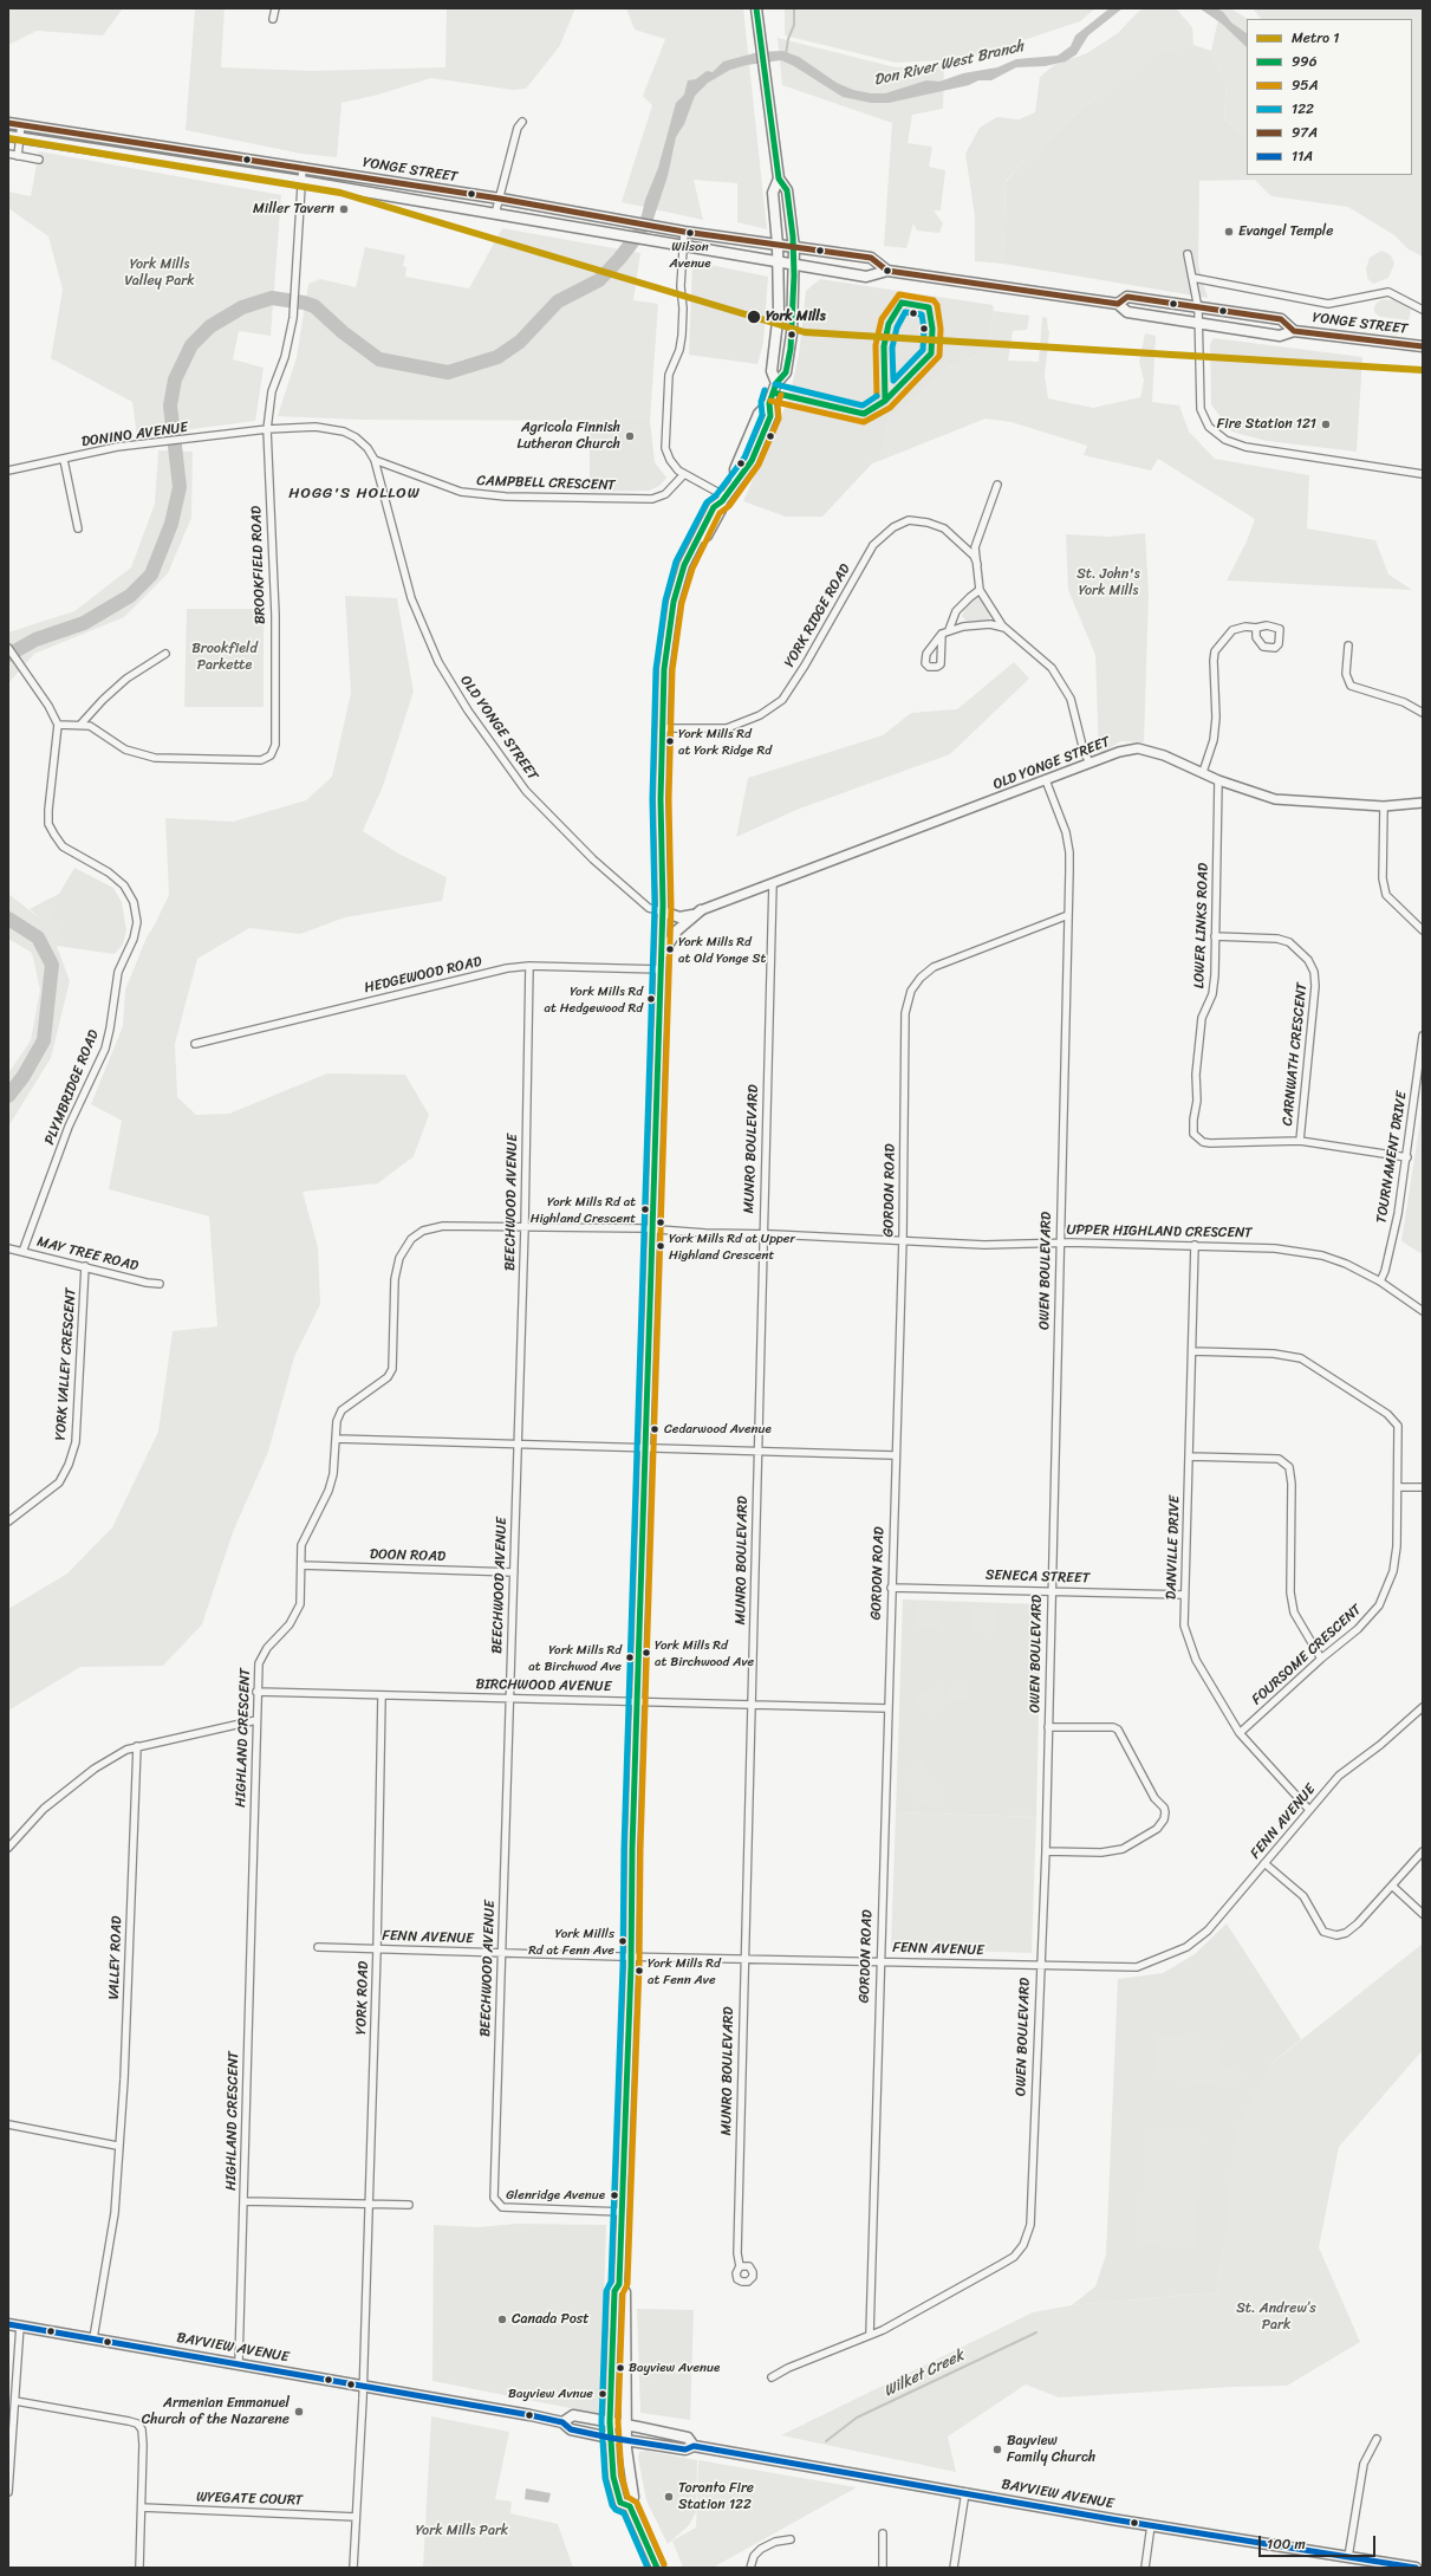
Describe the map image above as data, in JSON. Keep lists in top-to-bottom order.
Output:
{
  "streets": {
    "main road": ["YONGE STREET", "BAYVIEW AVENUE"],
    "street": [
      "DONINO AVENUE",
      "CAMPBELL CRESCENT",
      "BROOKFIELD ROAD",
      "YORK RIDGE ROAD",
      "OLD YONGE STREET",
      "LOWER LINKS ROAD",
      "HEDGEWOOD ROAD",
      "CARNWATH CRESCENT",
      "PLYMBRIDGE ROAD",
      "MUNRO BOULEVARD",
      "TOURNAMENT DRIVE",
      "GORDON ROAD",
      "BEECHWOOD AVENUE",
      "UPPER HIGHLAND CRESCENT",
      "MAY TREE ROAD",
      "OWEN BOULEVARD",
      "YORK VALLEY CRESCENT",
      "DANVILLE DRIVE",
      "DOON ROAD",
      "SENECA STREET",
      "FOURSOME CRESCENT",
      "BIRCHWOOD AVENUE",
      "HIGHLAND CRESCENT",
      "FENN AVENUE",
      "VALLEY ROAD",
      "YORK ROAD",
      "WYEGATE COURT"
    ]
  },
  "crossings": [
    ["YONGE STREET", "BROOKFIELD ROAD"],
    ["DONINO AVENUE", "BROOKFIELD ROAD"],
    ["DONINO AVENUE", "OLD YONGE STREET"],
    ["CAMPBELL CRESCENT", "OLD YONGE STREET"],
    ["BROOKFIELD ROAD", "OLD YONGE STREET"],
    ["OLD YONGE STREET", "LOWER LINKS ROAD"],
    ["OLD YONGE STREET", "MUNRO BOULEVARD"],
    ["OLD YONGE STREET", "OWEN BOULEVARD"],
    ["LOWER LINKS ROAD", "CARNWATH CRESCENT"],
    ["LOWER LINKS ROAD", "TOURNAMENT DRIVE"],
    ["HEDGEWOOD ROAD", "BEECHWOOD AVENUE"],
    ["PLYMBRIDGE ROAD", "MAY TREE ROAD"],
    ["MUNRO BOULEVARD", "UPPER HIGHLAND CRESCENT"],
    ["MUNRO BOULEVARD", "BIRCHWOOD AVENUE"],
    ["MUNRO BOULEVARD", "FENN AVENUE"],
    ["TOURNAMENT DRIVE", "UPPER HIGHLAND CRESCENT"],
    ["GORDON ROAD", "UPPER HIGHLAND CRESCENT"],
    ["GORDON ROAD", "OWEN BOULEVARD"],
    ["GORDON ROAD", "SENECA STREET"],
    ["GORDON ROAD", "BIRCHWOOD AVENUE"],
    ["GORDON ROAD", "FENN AVENUE"],
    ["BEECHWOOD AVENUE", "DOON ROAD"],
    ["BEECHWOOD AVENUE", "BIRCHWOOD AVENUE"],
    ["BEECHWOOD AVENUE", "HIGHLAND CRESCENT"],
    ["BEECHWOOD AVENUE", "FENN AVENUE"],
    ["UPPER HIGHLAND CRESCENT", "OWEN BOULEVARD"],
    ["UPPER HIGHLAND CRESCENT", "DANVILLE DRIVE"],
    ["UPPER HIGHLAND CRESCENT", "HIGHLAND CRESCENT"],
    ["MAY TREE ROAD", "YORK VALLEY CRESCENT"],
    ["OWEN BOULEVARD", "SENECA STREET"],
    ["OWEN BOULEVARD", "FENN AVENUE"],
    ["DANVILLE DRIVE", "SENECA STREET"],
    ["DANVILLE DRIVE", "FOURSOME CRESCENT"],
    ["DANVILLE DRIVE", "FENN AVENUE"],
    ["DOON ROAD", "HIGHLAND CRESCENT"],
    ["BIRCHWOOD AVENUE", "HIGHLAND CRESCENT"],
    ["BIRCHWOOD AVENUE", "YORK ROAD"],
    ["HIGHLAND CRESCENT", "BAYVIEW AVENUE"],
    ["FENN AVENUE", "YORK ROAD"],
    ["VALLEY ROAD", "BAYVIEW AVENUE"],
    ["YORK ROAD", "BAYVIEW AVENUE"],
    ["YORK ROAD", "WYEGATE COURT"]
  ],
  "districts": ["HOGG'S HOLLOW"],
  "water": ["Don River West Branch", "Wilket Creek"],
  "parks": [
    "York Mills Valley Park",
    "St. John's York Mills",
    "Brookfield Parkette",
    "St. Andrew’s Park",
    "York Mills Park"
  ],
  "places": [
    "Miller Tavern",
    "Evangel Temple",
    "Wilson Avenue",
    "York Mills",
    "Fire Station 121",
    "Agricola Finnish Lutheran Church",
    "York Mills Rd at York Ridge Rd",
    "York Mills Rd at Old Yonge St",
    "York Mills Rd at Hedgewood Rd",
    "York Mills Rd at Highland Crescent",
    "York Mills Rd at Upper Highland Crescent",
    "Cedarwood Avenue",
    "York Mills Rd at Birchwood Ave",
    "York Mills Rd at Birchwod Ave",
    "York Millls Rd at Fenn Ave",
    "York Mills Rd at Fenn Ave",
    "Glenridge Avenue",
    "Canada Post",
    "Bayview Avenue",
    "Bayview Avnue",
    "Armenian Emmanuel Church of the Nazarene",
    "Bayview Family Church",
    "Toronto Fire Station 122"
  ],
  "lines": [
    "transit line 996",
    "transit line 97A",
    "metro line 1",
    "transit line 95A",
    "transit line 122",
    "transit line 11A"
  ],
  "legend": [
    "Metro 1",
    "996",
    "95A",
    "122",
    "97A",
    "11A"
  ],
  "scale_bar": "100 m"
}
